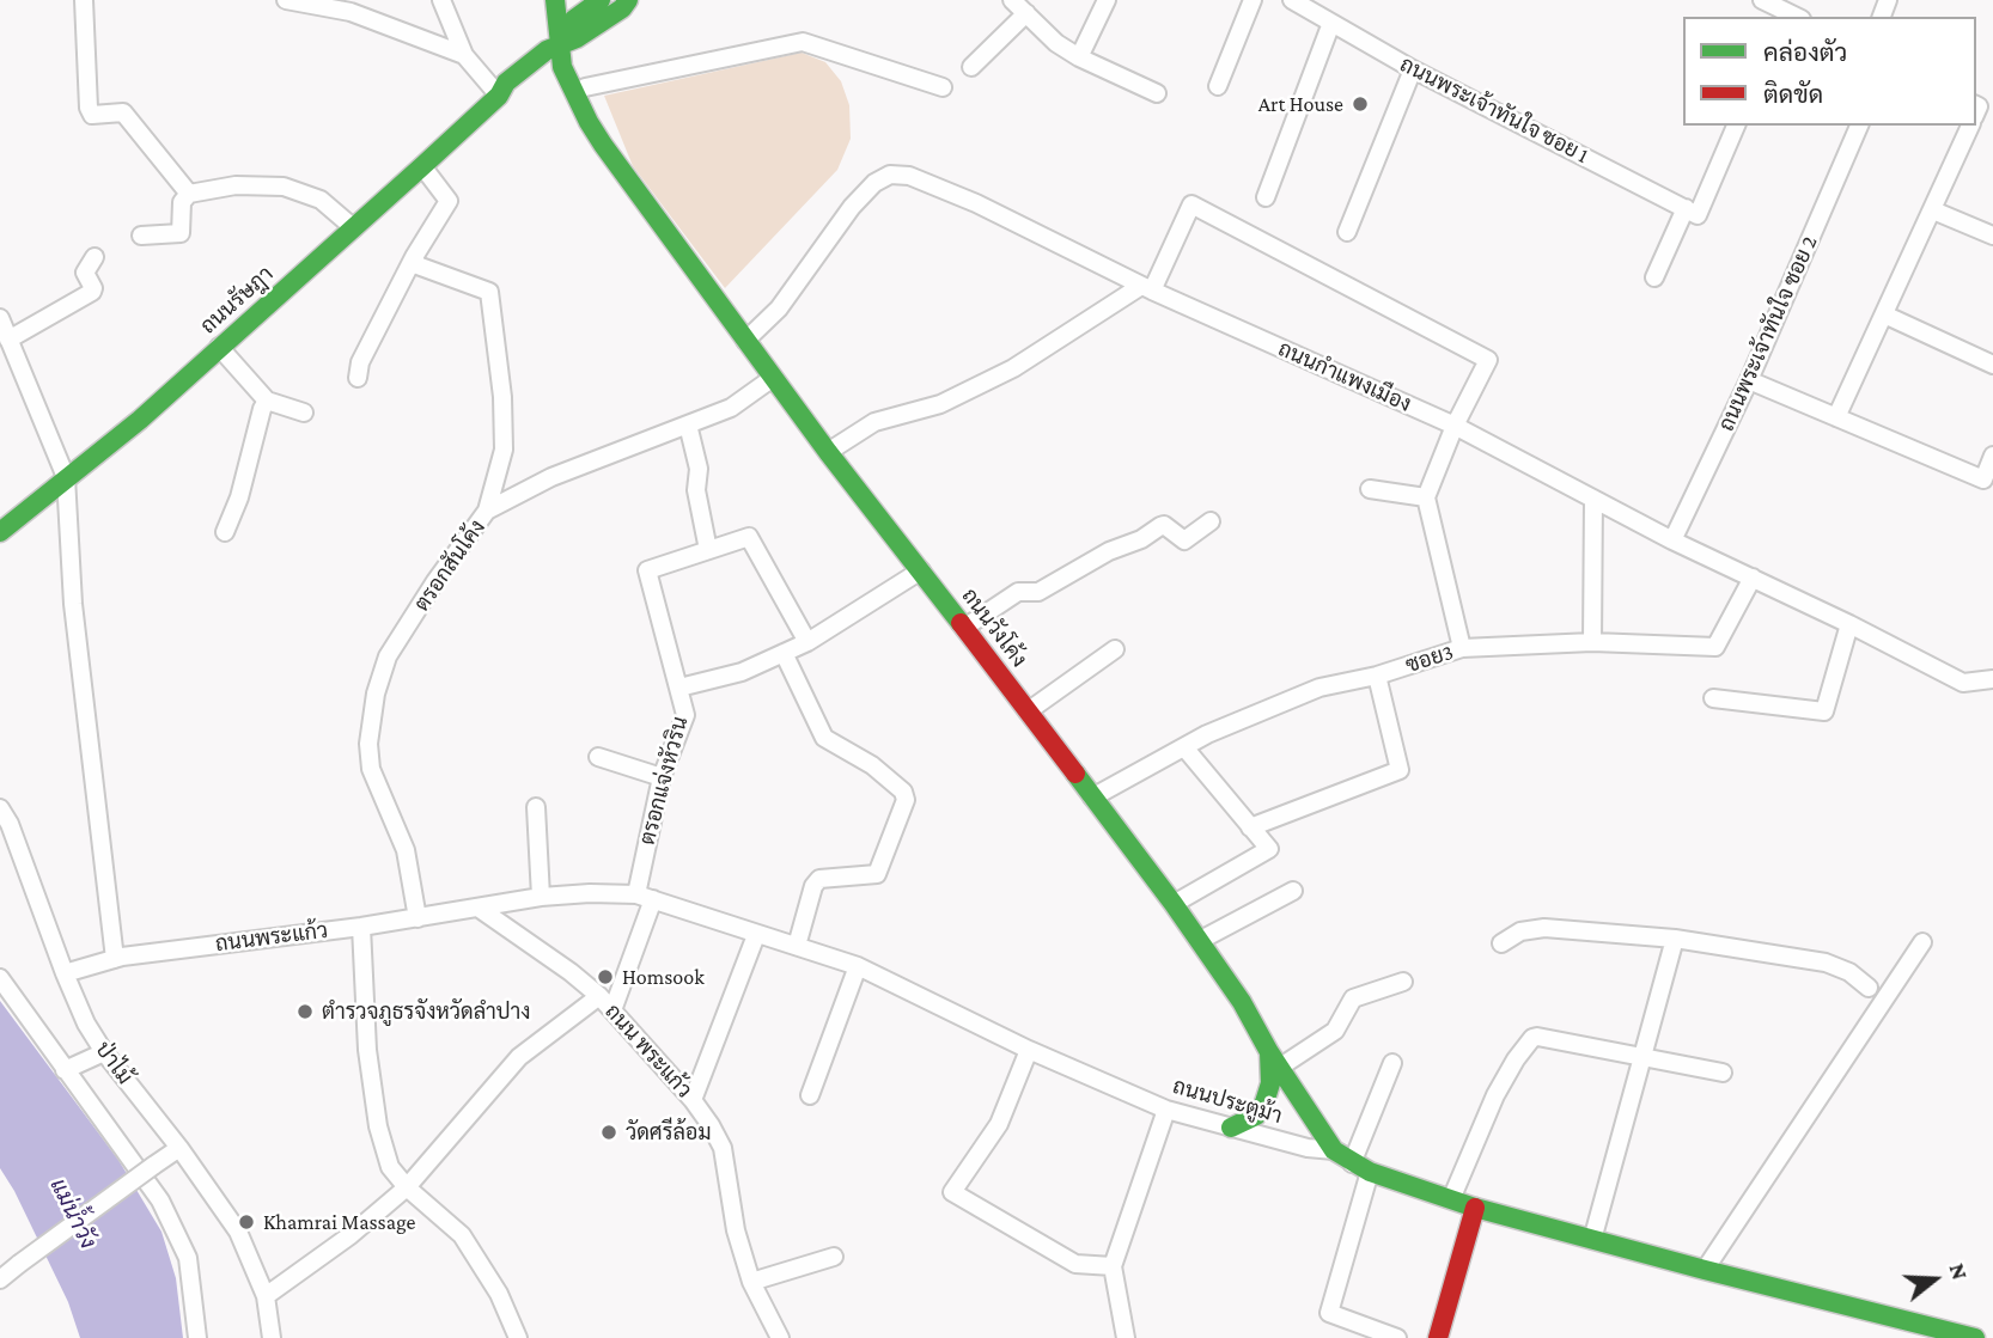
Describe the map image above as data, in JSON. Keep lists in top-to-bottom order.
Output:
{
  "streets": {
    "main road": ["ถนนรัษฎา", "ถนนวังโค้ง", "ถนนประตูม้า"],
    "street": [
      "ถนนพระเจ้าทันใจ ซอย 1",
      "ถนนพระเจ้าทันใจ ซอย 2",
      "ถนนกำแพงเมือง",
      "ตรอกสันโค้ง",
      "ซอย3",
      "ตรอกแจ่งหัวริน",
      "ถนนพระแก้ว",
      "ถนน พระแก้ว",
      "ป่าไม้"
    ]
  },
  "crossings": [
    ["ถนนรัษฎา", "ถนนวังโค้ง"],
    ["ถนนพระเจ้าทันใจ ซอย 2", "ถนนกำแพงเมือง"],
    ["ถนนกำแพงเมือง", "ถนนวังโค้ง"],
    ["ถนนกำแพงเมือง", "ซอย3"],
    ["ตรอกสันโค้ง", "ถนนพระแก้ว"],
    ["ถนนวังโค้ง", "ซอย3"],
    ["ถนนวังโค้ง", "ตรอกแจ่งหัวริน"],
    ["ถนนวังโค้ง", "ถนนประตูม้า"],
    ["ตรอกแจ่งหัวริน", "ถนน พระแก้ว"],
    ["ตรอกแจ่งหัวริน", "ถนนประตูม้า"],
    ["ถนนพระแก้ว", "ถนน พระแก้ว"],
    ["ถนนพระแก้ว", "ป่าไม้"],
    ["ถนนพระแก้ว", "ถนนประตูม้า"],
    ["ถนน พระแก้ว", "ถนนประตูม้า"]
  ],
  "water": ["แม่น้ำวัง"],
  "places": [
    "Art House",
    "Homsook",
    "ตำรวจภูธรจังหวัดลำปาง",
    "วัดศรีล้อม",
    "Khamrai Massage"
  ],
  "legend": ["คล่องตัว", "ติดขัด"],
  "north": "right"
}
